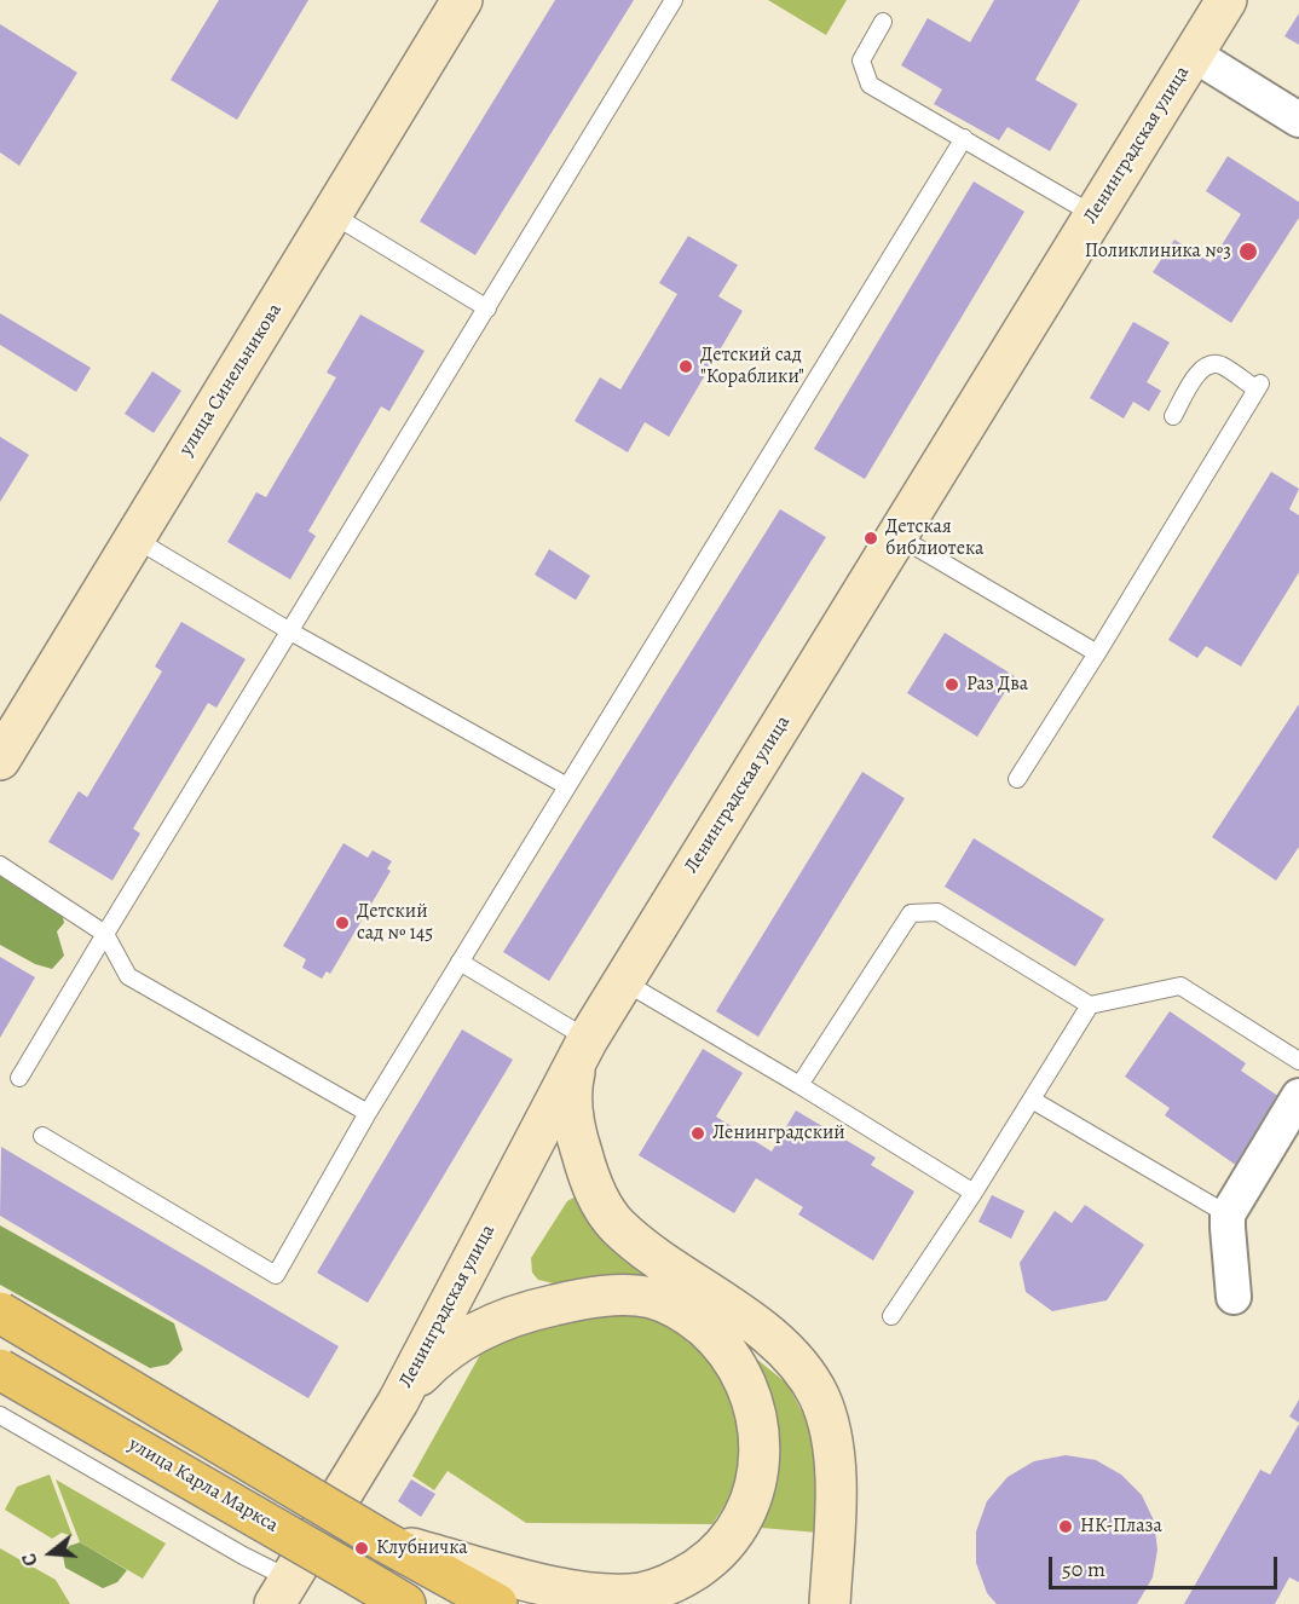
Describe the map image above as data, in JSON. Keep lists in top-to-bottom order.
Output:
{
  "streets": {
    "main road": ["Ленинградская улица", "улица Синельникова", "улица Карла Маркса"]
  },
  "places": [
    "Поликлиника №3",
    "Детский сад \"Кораблики\"",
    "Детская библиотека",
    "Раз Два",
    "Детский сад № 145",
    "Ленинградский",
    "НК-Плаза",
    "Клубничка"
  ],
  "scale_bar": "50 m",
  "north": "left"
}
